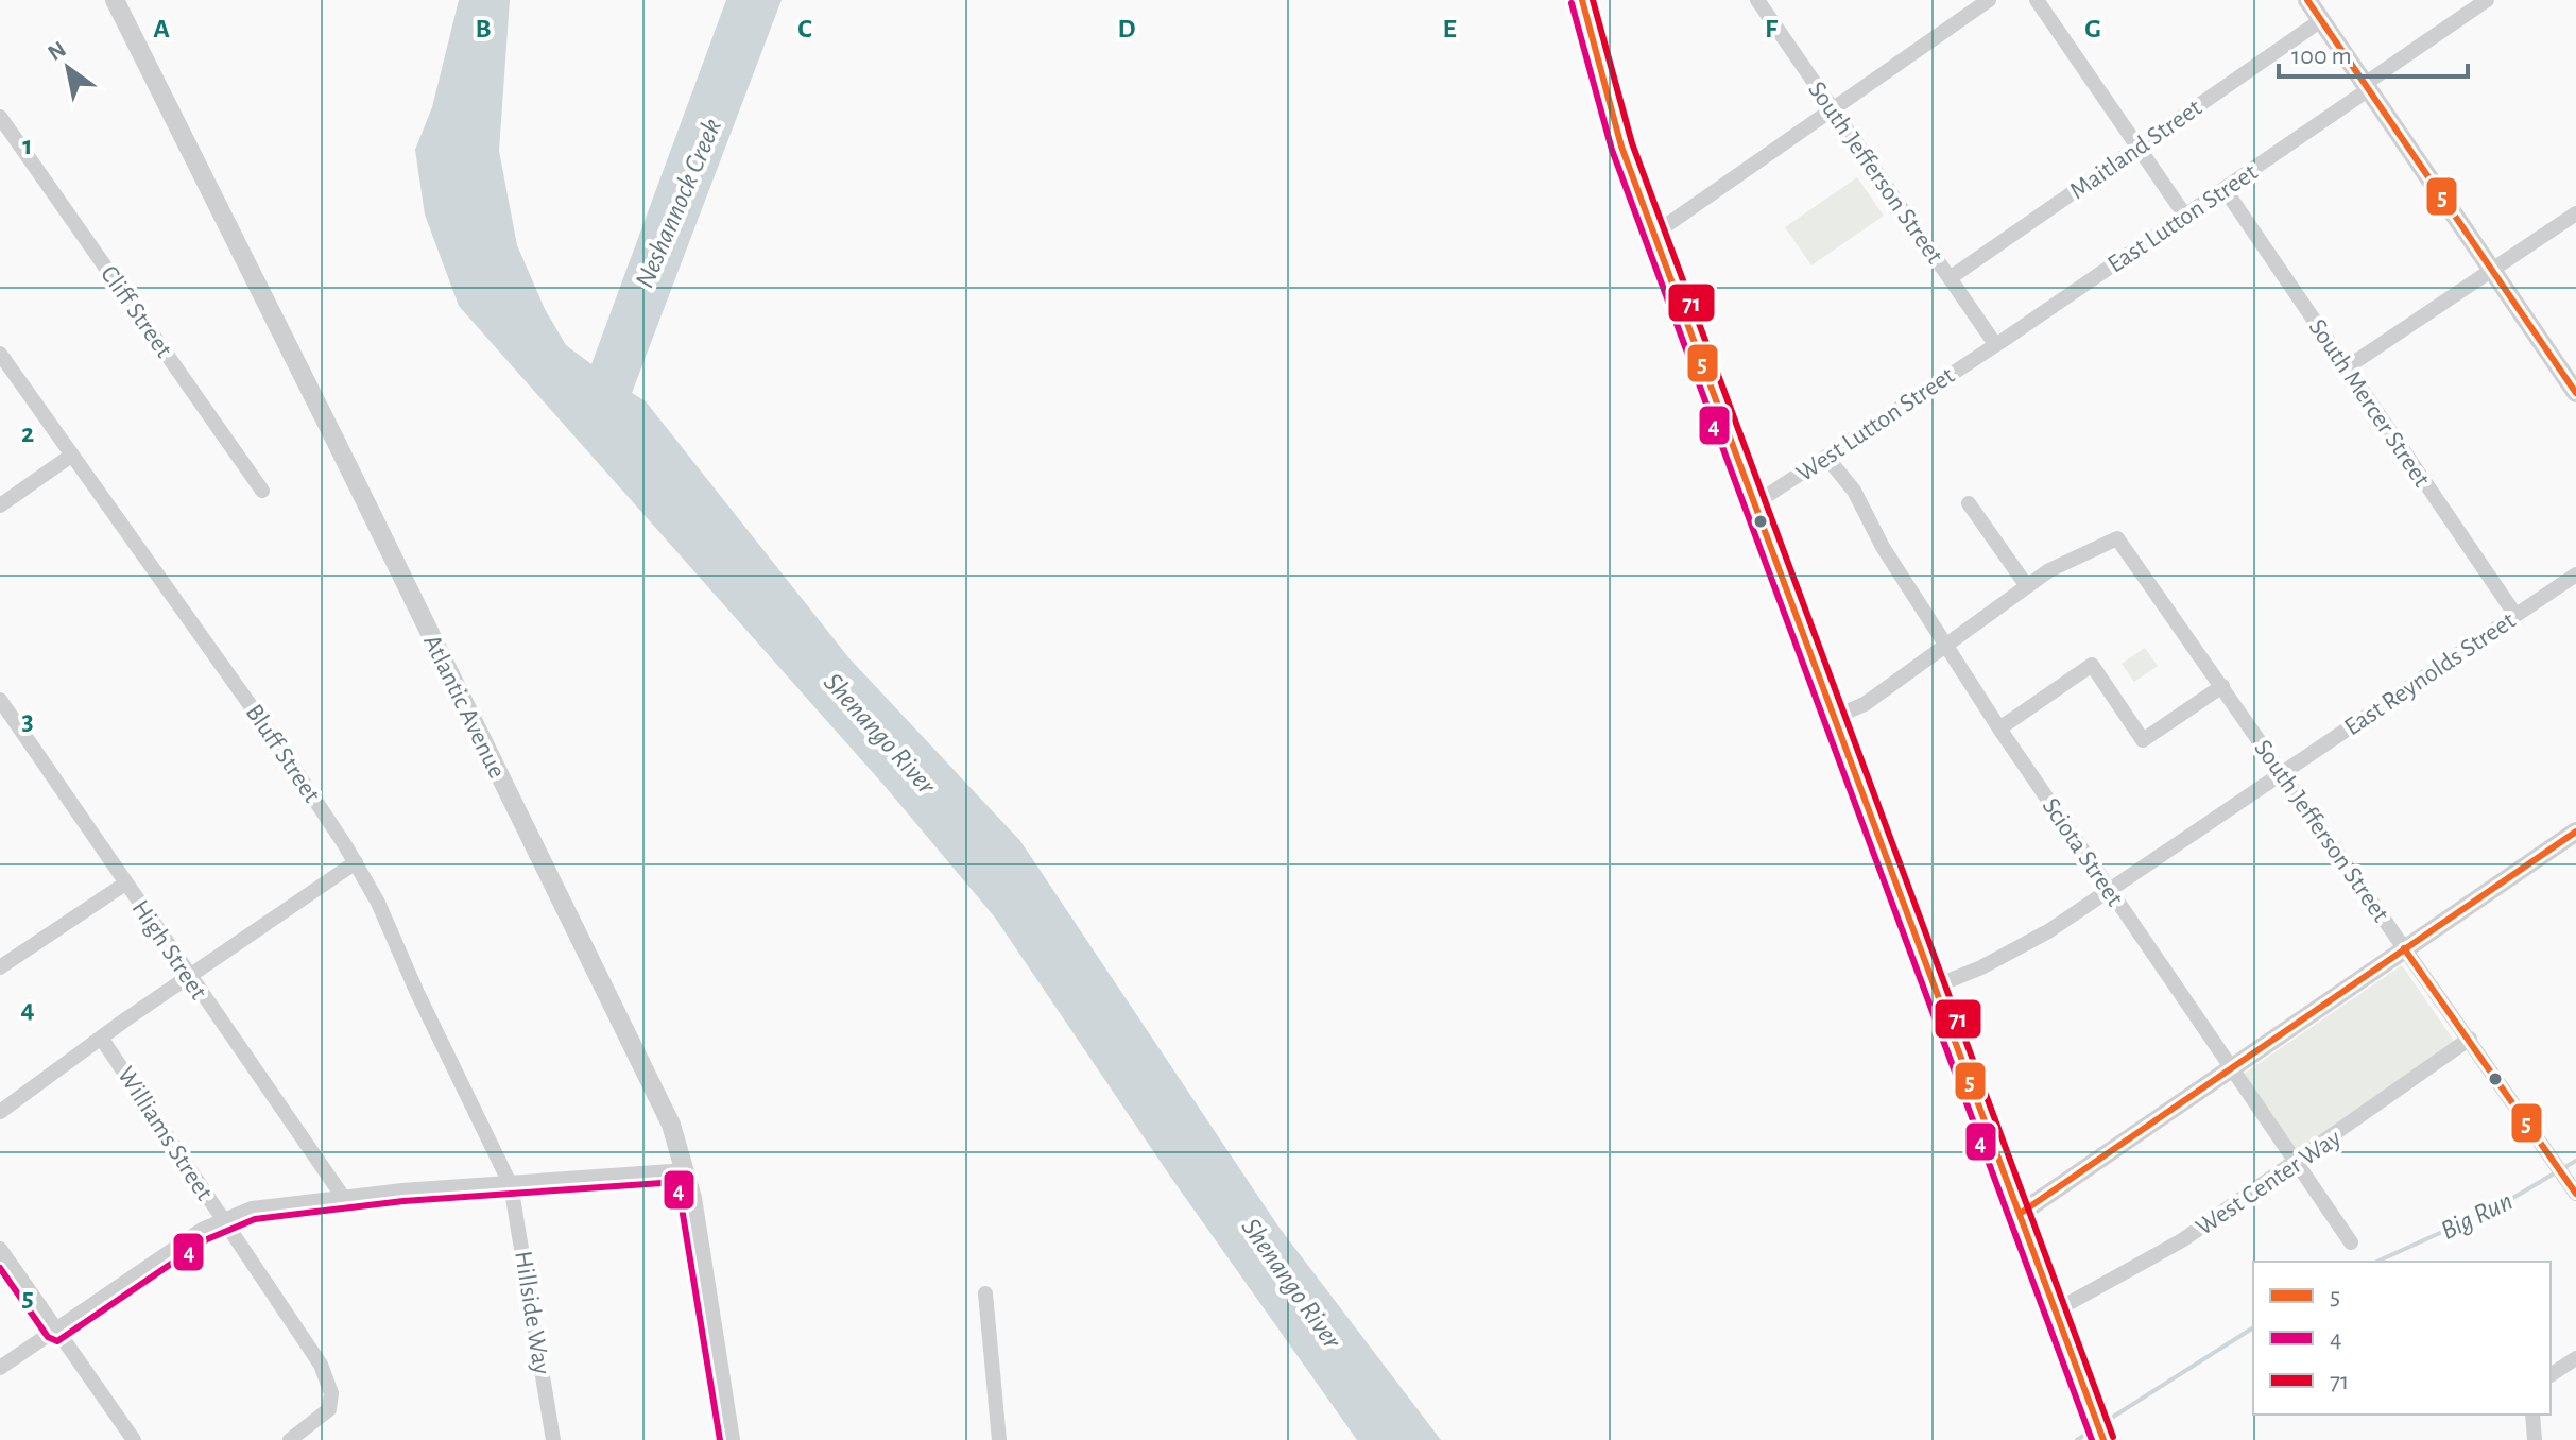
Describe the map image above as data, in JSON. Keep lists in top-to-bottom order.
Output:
{
  "streets": {
    "street": [
      "Maitland Street",
      "South Jefferson Street",
      "East Lutton Street",
      "Cliff Street",
      "South Mercer Street",
      "West Lutton Street",
      "East Reynolds Street",
      "Atlantic Avenue",
      "Bluff Street",
      "Sciota Street",
      "High Street",
      "Williams Street",
      "West Center Way",
      "Hillside Way"
    ]
  },
  "crossings": [
    ["Maitland Street", "South Jefferson Street"],
    ["South Jefferson Street", "East Lutton Street"],
    ["South Jefferson Street", "West Lutton Street"],
    ["South Jefferson Street", "East Reynolds Street"],
    ["South Jefferson Street", "West Center Way"],
    ["East Lutton Street", "South Mercer Street"],
    ["East Lutton Street", "West Lutton Street"],
    ["South Mercer Street", "East Reynolds Street"],
    ["West Lutton Street", "Sciota Street"],
    ["East Reynolds Street", "Sciota Street"],
    ["Bluff Street", "Hillside Way"],
    ["Sciota Street", "West Center Way"]
  ],
  "water": ["Neshannock Creek", "Shenango River", "Big Run"],
  "lines": ["transit line 5", "transit line 71", "transit line 4"],
  "legend": ["5", "4", "71"],
  "scale_bar": "100 m",
  "north": "top left",
  "grid": {
    "columns": [
      "A",
      "B",
      "C",
      "D",
      "E",
      "F",
      "G"
    ],
    "rows": [
      "1",
      "2",
      "3",
      "4",
      "5"
    ]
  }
}
